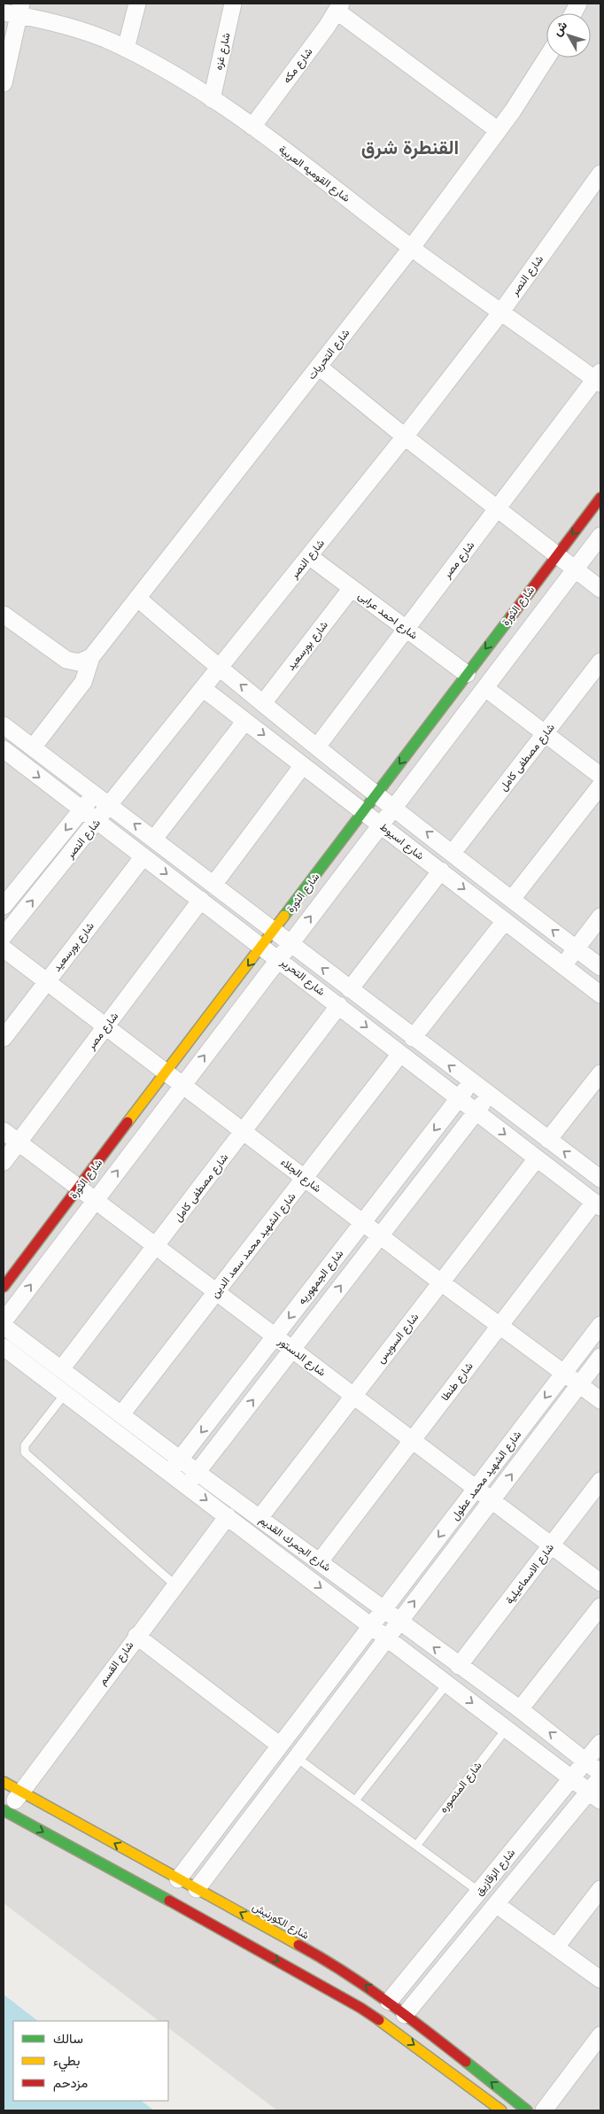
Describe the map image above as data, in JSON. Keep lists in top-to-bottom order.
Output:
{
  "streets": {
    "main road": ["شارع الثورة", "شارع الكورنيش"],
    "street": [
      "شارع غزه",
      "شارع مكه",
      "شارع القوميه العربية",
      "شارع النصر",
      "شارع التحريات",
      "شارع مصر",
      "شارع احمد عرابى",
      "شارع بورسعيد",
      "شارع مصطفى كامل",
      "شارع اسيوط",
      "شارع التحرير",
      "شارع الجلاء",
      "شارع الشهيد محمد سعد الدين",
      "شارع الجمهوريه",
      "شارع السويس",
      "شارع الدستور",
      "شارع طنطا",
      "شارع الشهيد محمد عطول",
      "شارع الجمرك القديم",
      "شارع الاسماعيلية",
      "شارع القسم",
      "شارع الزقازيق"
    ],
    "lane": ["شارع المنصوره"]
  },
  "crossings": [
    ["شارع غزه", "شارع القوميه العربية"],
    ["شارع مكه", "شارع القوميه العربية"],
    ["شارع القوميه العربية", "شارع النصر"],
    ["شارع القوميه العربية", "شارع التحريات"],
    ["شارع القوميه العربية", "شارع مصر"],
    ["شارع النصر", "شارع احمد عرابى"],
    ["شارع النصر", "شارع اسيوط"],
    ["شارع النصر", "شارع التحرير"],
    ["شارع التحريات", "شارع اسيوط"],
    ["شارع مصر", "شارع احمد عرابى"],
    ["شارع مصر", "شارع اسيوط"],
    ["شارع مصر", "شارع التحرير"],
    ["شارع مصر", "شارع الجلاء"],
    ["شارع مصر", "شارع الدستور"],
    ["شارع الثورة", "شارع احمد عرابى"],
    ["شارع الثورة", "شارع اسيوط"],
    ["شارع الثورة", "شارع التحرير"],
    ["شارع الثورة", "شارع الجلاء"],
    ["شارع الثورة", "شارع الدستور"],
    ["شارع احمد عرابى", "شارع بورسعيد"],
    ["شارع بورسعيد", "شارع اسيوط"],
    ["شارع بورسعيد", "شارع التحرير"],
    ["شارع بورسعيد", "شارع الجلاء"],
    ["شارع مصطفى كامل", "شارع اسيوط"],
    ["شارع مصطفى كامل", "شارع التحرير"],
    ["شارع مصطفى كامل", "شارع الجلاء"],
    ["شارع مصطفى كامل", "شارع الدستور"],
    ["شارع مصطفى كامل", "شارع الجمرك القديم"],
    ["شارع التحرير", "شارع الشهيد محمد سعد الدين"],
    ["شارع التحرير", "شارع الجمهوريه"],
    ["شارع التحرير", "شارع السويس"],
    ["شارع التحرير", "شارع طنطا"],
    ["شارع الجلاء", "شارع الشهيد محمد سعد الدين"],
    ["شارع الجلاء", "شارع الجمهوريه"],
    ["شارع الجلاء", "شارع السويس"],
    ["شارع الجلاء", "شارع طنطا"],
    ["شارع الجلاء", "شارع الشهيد محمد عطول"],
    ["شارع الشهيد محمد سعد الدين", "شارع الدستور"],
    ["شارع الشهيد محمد سعد الدين", "شارع الجمرك القديم"],
    ["شارع الجمهوريه", "شارع الدستور"],
    ["شارع الجمهوريه", "شارع الجمرك القديم"],
    ["شارع السويس", "شارع الدستور"],
    ["شارع السويس", "شارع الجمرك القديم"],
    ["شارع الدستور", "شارع طنطا"],
    ["شارع الدستور", "شارع الشهيد محمد عطول"],
    ["شارع الدستور", "شارع الاسماعيلية"],
    ["شارع طنطا", "شارع الجمرك القديم"],
    ["شارع الشهيد محمد عطول", "شارع الجمرك القديم"],
    ["شارع الشهيد محمد عطول", "شارع الكورنيش"],
    ["شارع الجمرك القديم", "شارع الاسماعيلية"],
    ["شارع الجمرك القديم", "شارع القسم"],
    ["شارع الجمرك القديم", "شارع المنصوره"],
    ["شارع الجمرك القديم", "شارع الزقازيق"],
    ["شارع القسم", "شارع الكورنيش"],
    ["شارع الزقازيق", "شارع الكورنيش"]
  ],
  "districts": ["القنطرة شرق"],
  "legend": ["سالك", "بطيء", "مزدحم"],
  "north": "top left"
}
